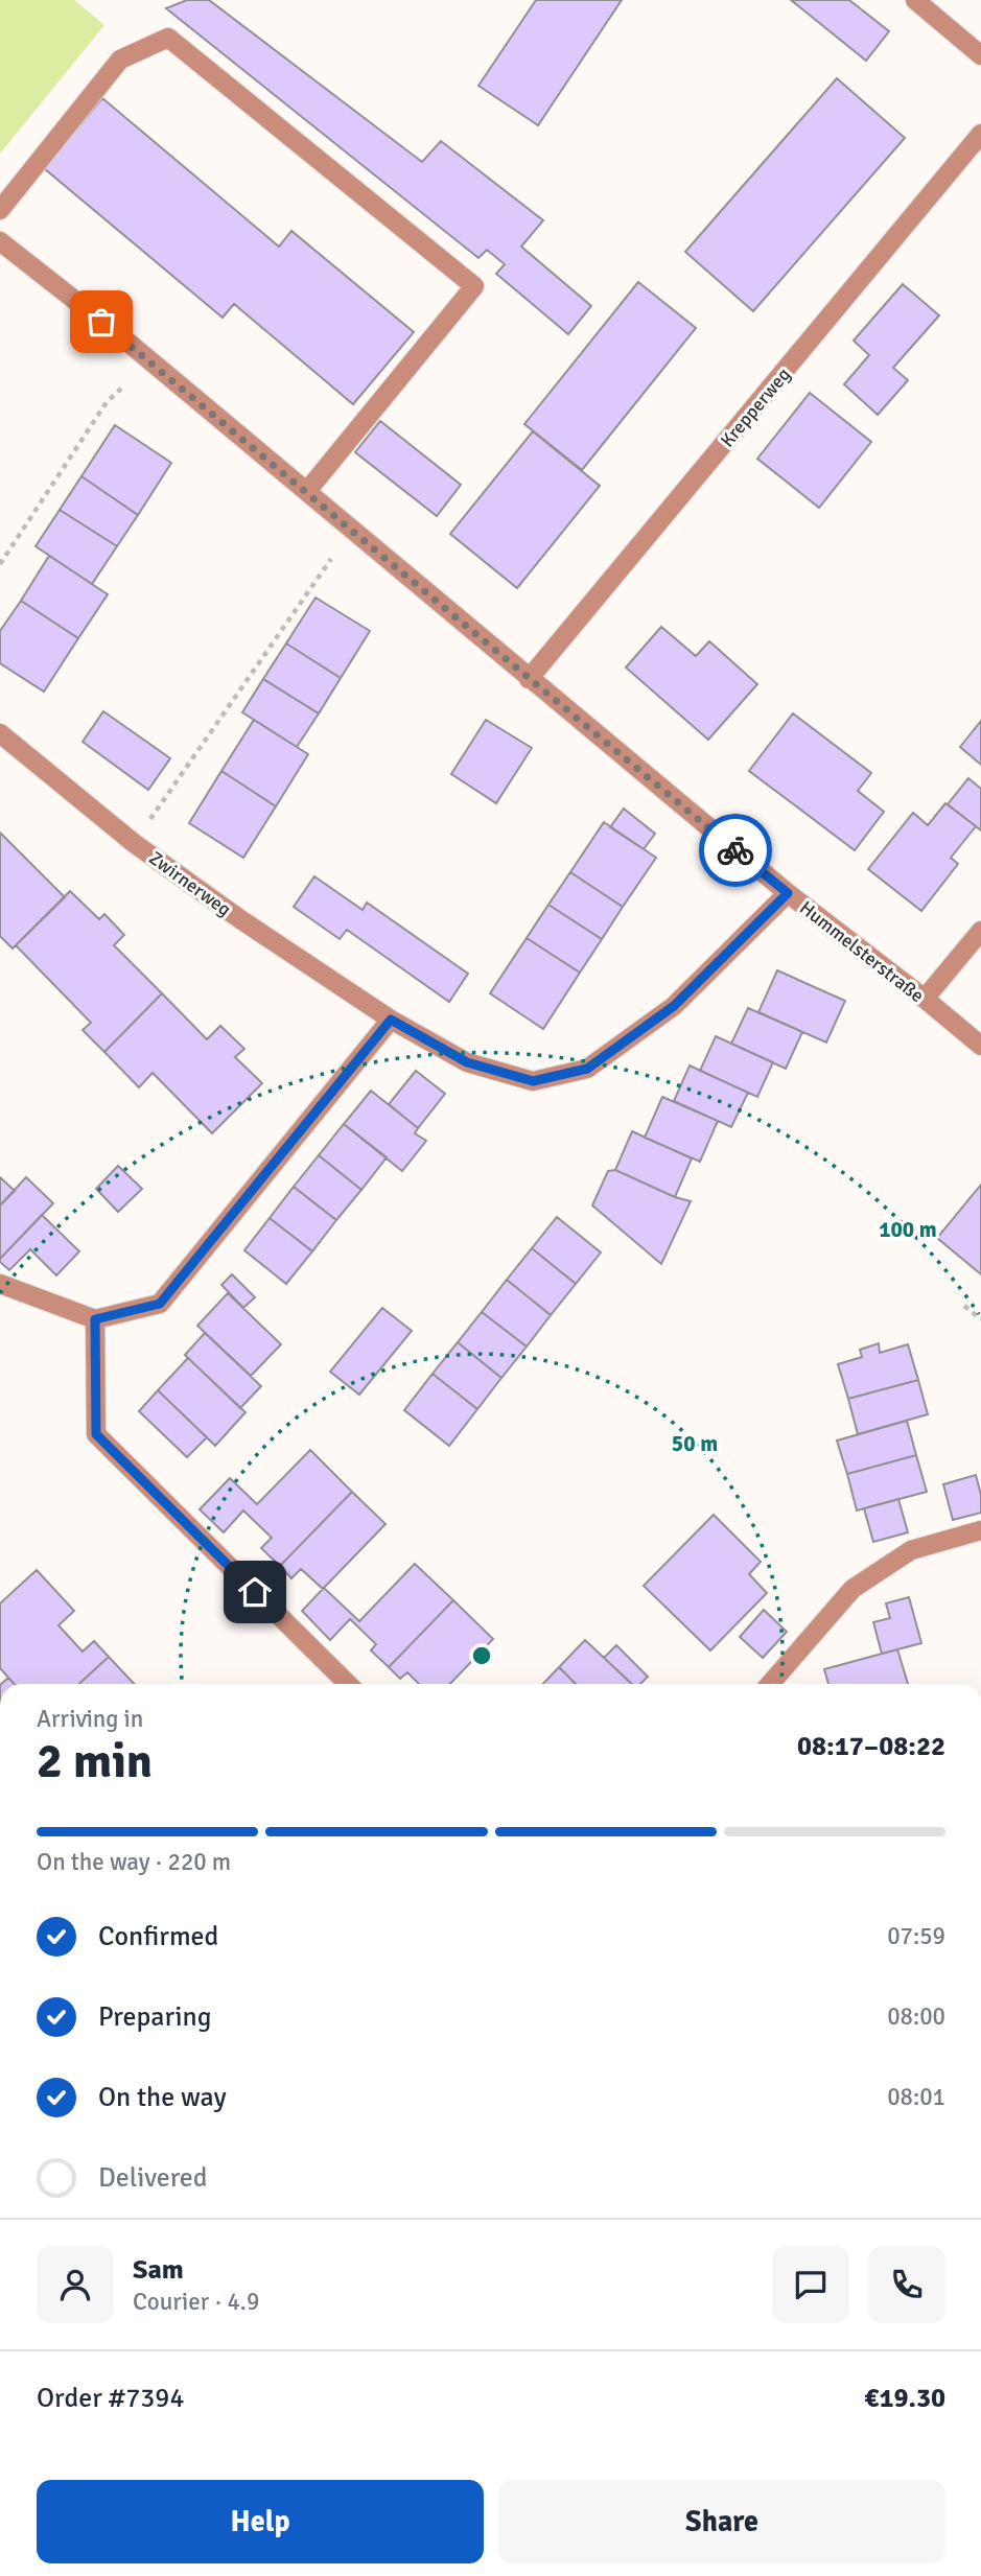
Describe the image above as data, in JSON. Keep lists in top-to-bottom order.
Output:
{
  "streets": {
    "street": ["Krepperweg", "Zwirnerweg", "Hummelsterstraße"]
  },
  "crossings": [
    ["Krepperweg", "Hummelsterstraße"],
    ["Zwirnerweg", "Hummelsterstraße"]
  ],
  "page": {
    "heading": ["2 min", "Arriving in", "08:17–08:22"],
    "panel": [
      "Sam",
      "Courier · 4.9",
      "Order #7394",
      "€19.30"
    ],
    "bar": "On the way · 220 m",
    "list": [
      ["Confirmed", "07:59"],
      ["Preparing", "08:00"],
      ["On the way", "08:01"],
      "Delivered"
    ],
    "buttons": ["Help", "Share"]
  },
  "rings": ["100 m", "50 m"]
}
